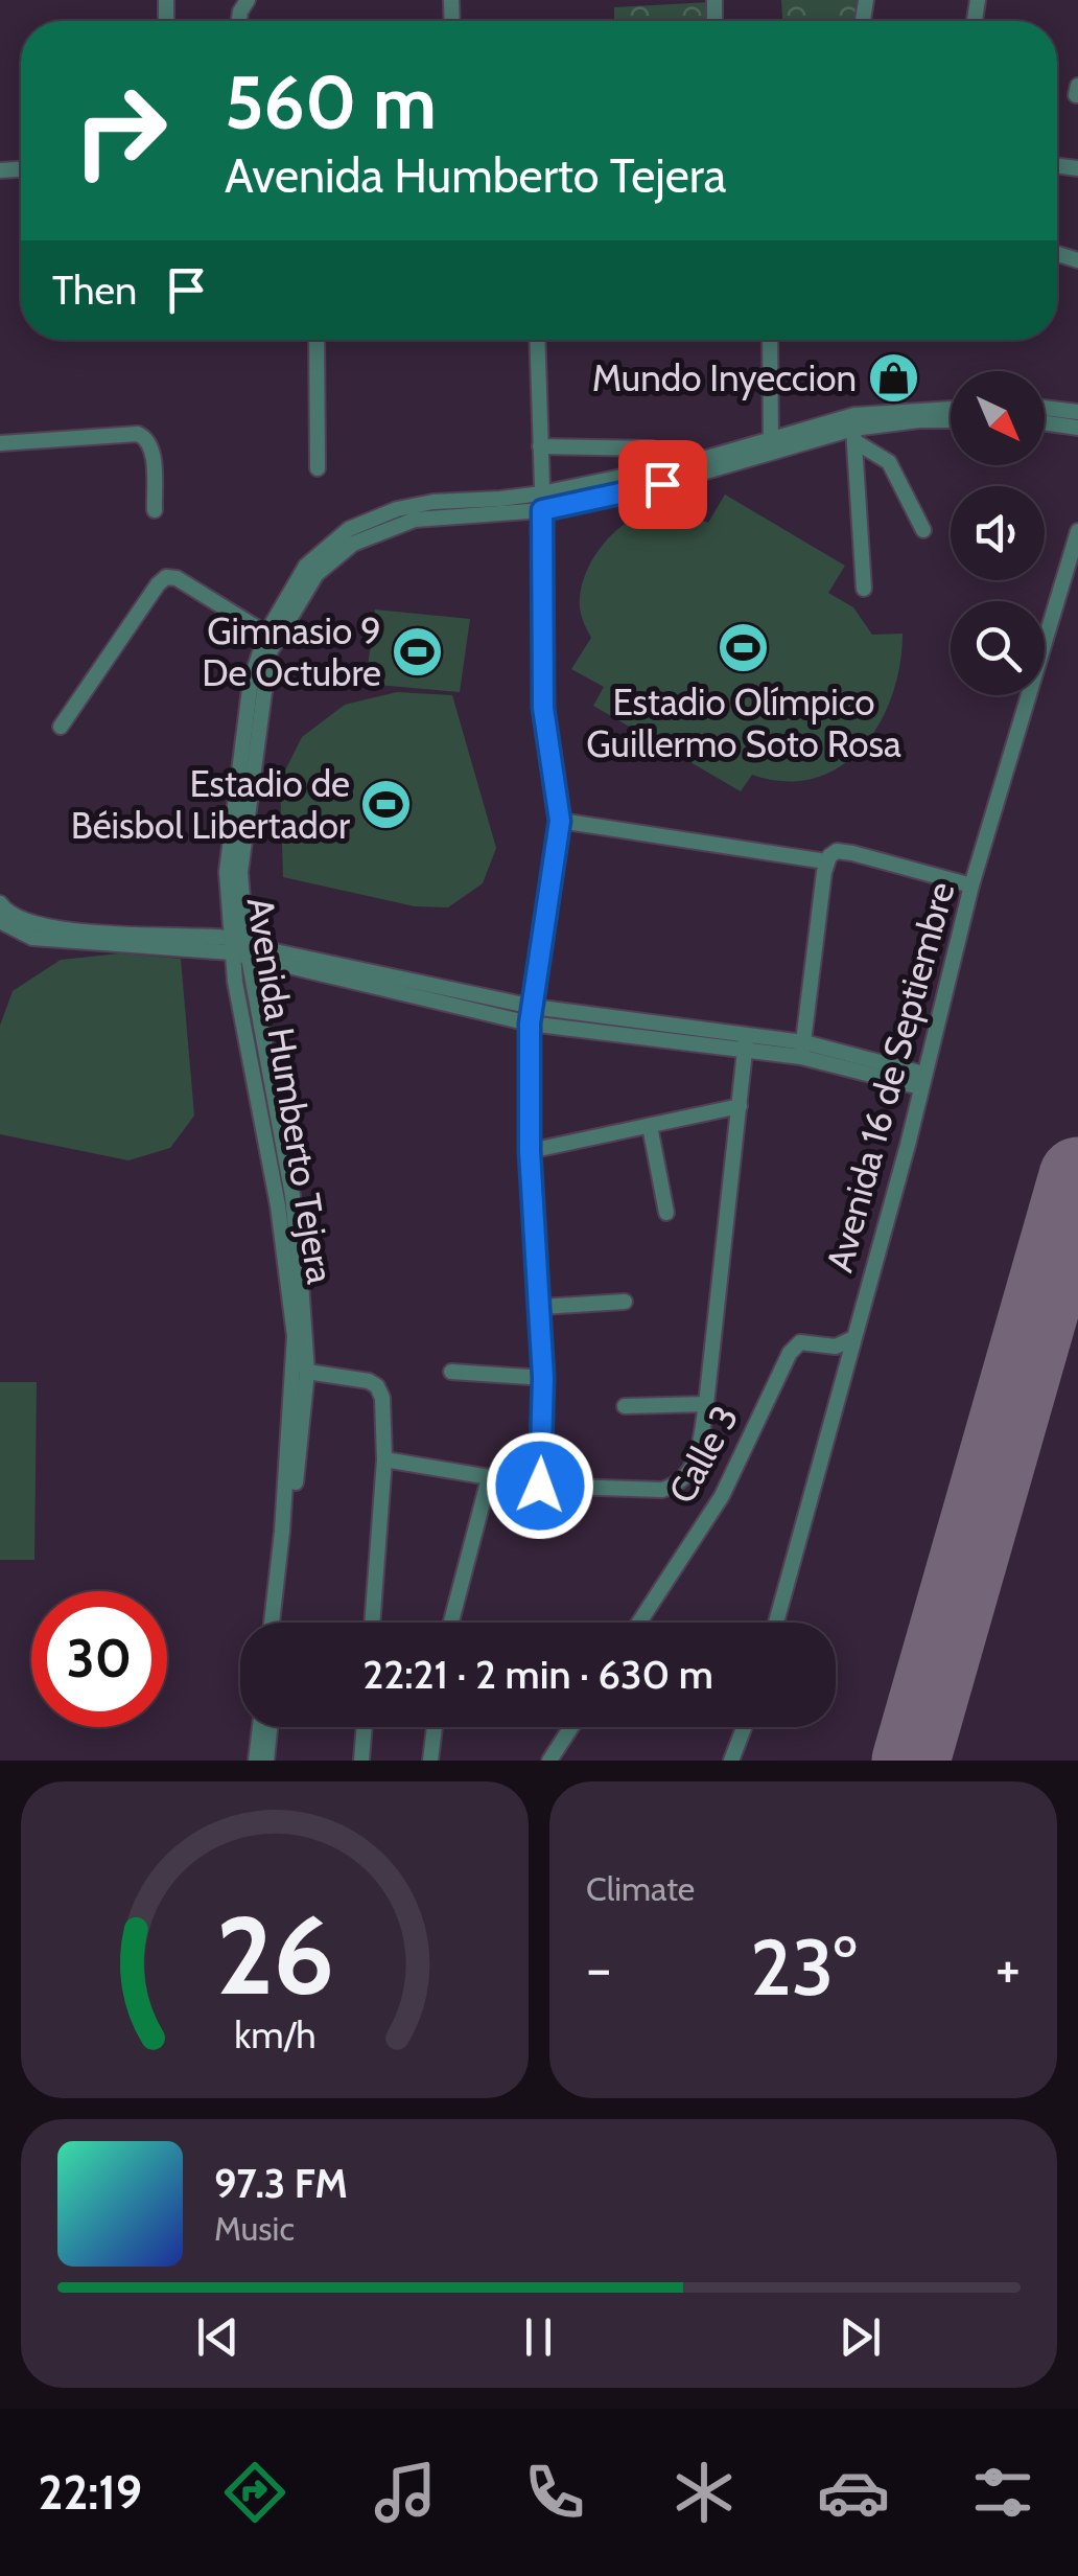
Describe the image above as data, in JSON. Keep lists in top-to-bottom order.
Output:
{
  "streets": {
    "street": ["Avenida 16 de Septiembre", "Avenida Humberto Tejera", "Calle 3"]
  },
  "crossings": [
    ["Avenida 16 de Septiembre", "Calle 3"]
  ],
  "places": {
    "shop": ["Mundo Inyeccion"],
    "sports": ["Estadio Olímpico Guillermo Soto Rosa", "Gimnasio 9 De Octubre", "Estadio de Béisbol Libertador"]
  },
  "north": "bottom right",
  "page": {
    "turn": ["560 m", "Avenida Humberto Tejera"],
    "then": "Then",
    "limit": "30",
    "trip": "22:21 · 2 min · 630 m",
    "tile": "Climate",
    "heat": ["−", "23°", "+"],
    "song": ["97.3 FM", "Music"],
    "tabs": "22:19",
    "gauge": ["26", "km/h"]
  }
}
